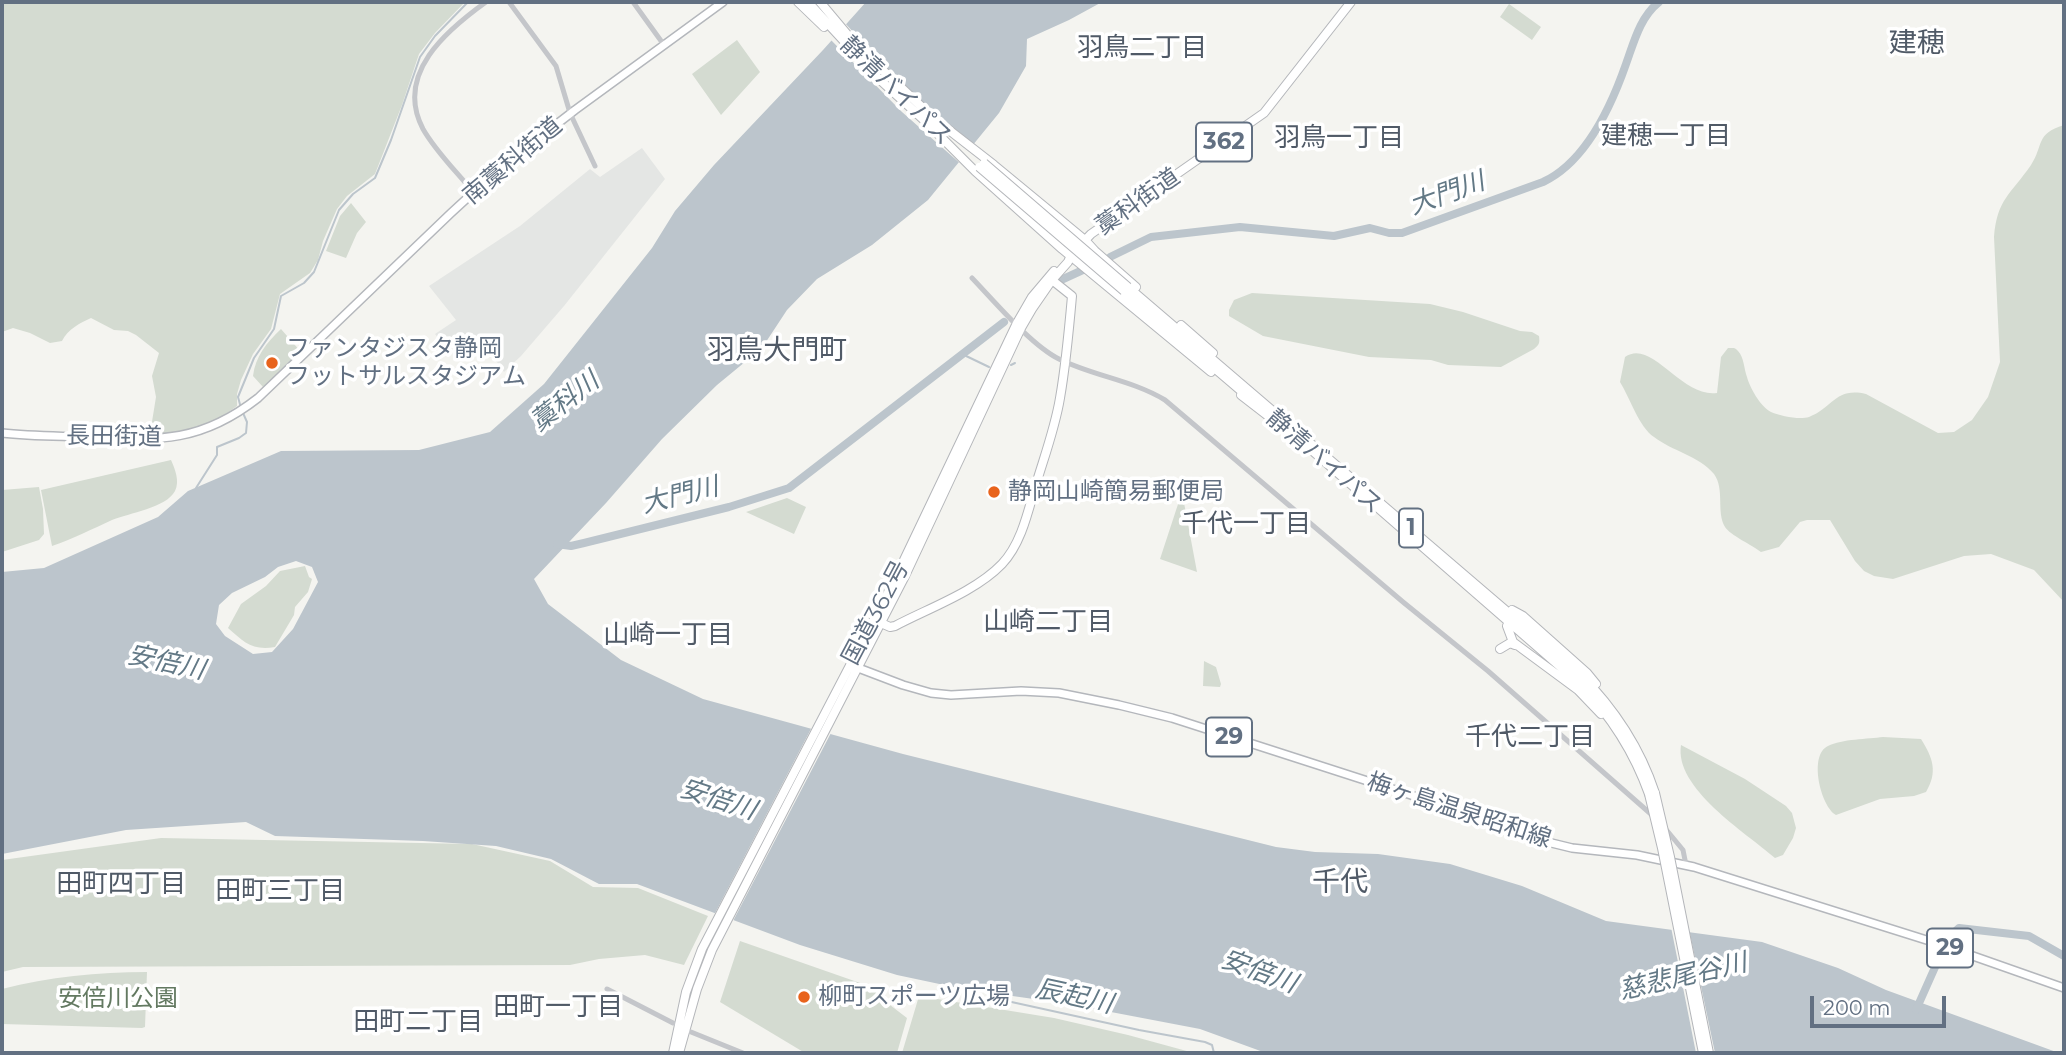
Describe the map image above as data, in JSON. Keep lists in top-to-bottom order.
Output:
{
  "streets": {
    "highway": [
      "静清バイパス",
      "362",
      "藁科街道",
      "1",
      "国道362号"
    ],
    "main road": [
      "南藁科街道",
      "長田街道",
      "29",
      "梅ヶ島温泉昭和線"
    ]
  },
  "crossings": [
    ["静清バイパス", "1"],
    ["362", "国道362号"],
    ["南藁科街道", "長田街道"],
    ["藁科街道", "1"],
    ["藁科街道", "国道362号"],
    ["1", "国道362号"],
    ["国道362号", "梅ヶ島温泉昭和線"]
  ],
  "districts": [
    "建穂",
    "羽鳥二丁目",
    "建穂一丁目",
    "羽鳥一丁目",
    "羽鳥大門町",
    "千代一丁目",
    "山崎二丁目",
    "山崎一丁目",
    "千代二丁目",
    "千代",
    "田町四丁目",
    "田町三丁目",
    "田町一丁目",
    "田町二丁目"
  ],
  "water": [
    "大門川",
    "藁科川",
    "安倍川",
    "慈悲尾谷川",
    "辰起川"
  ],
  "parks": ["安倍川公園"],
  "places": ["ファンタジスタ静岡 フットサルスタジアム", "静岡山崎簡易郵便局", "柳町スポーツ広場"],
  "scale_bar": "200 m"
}
